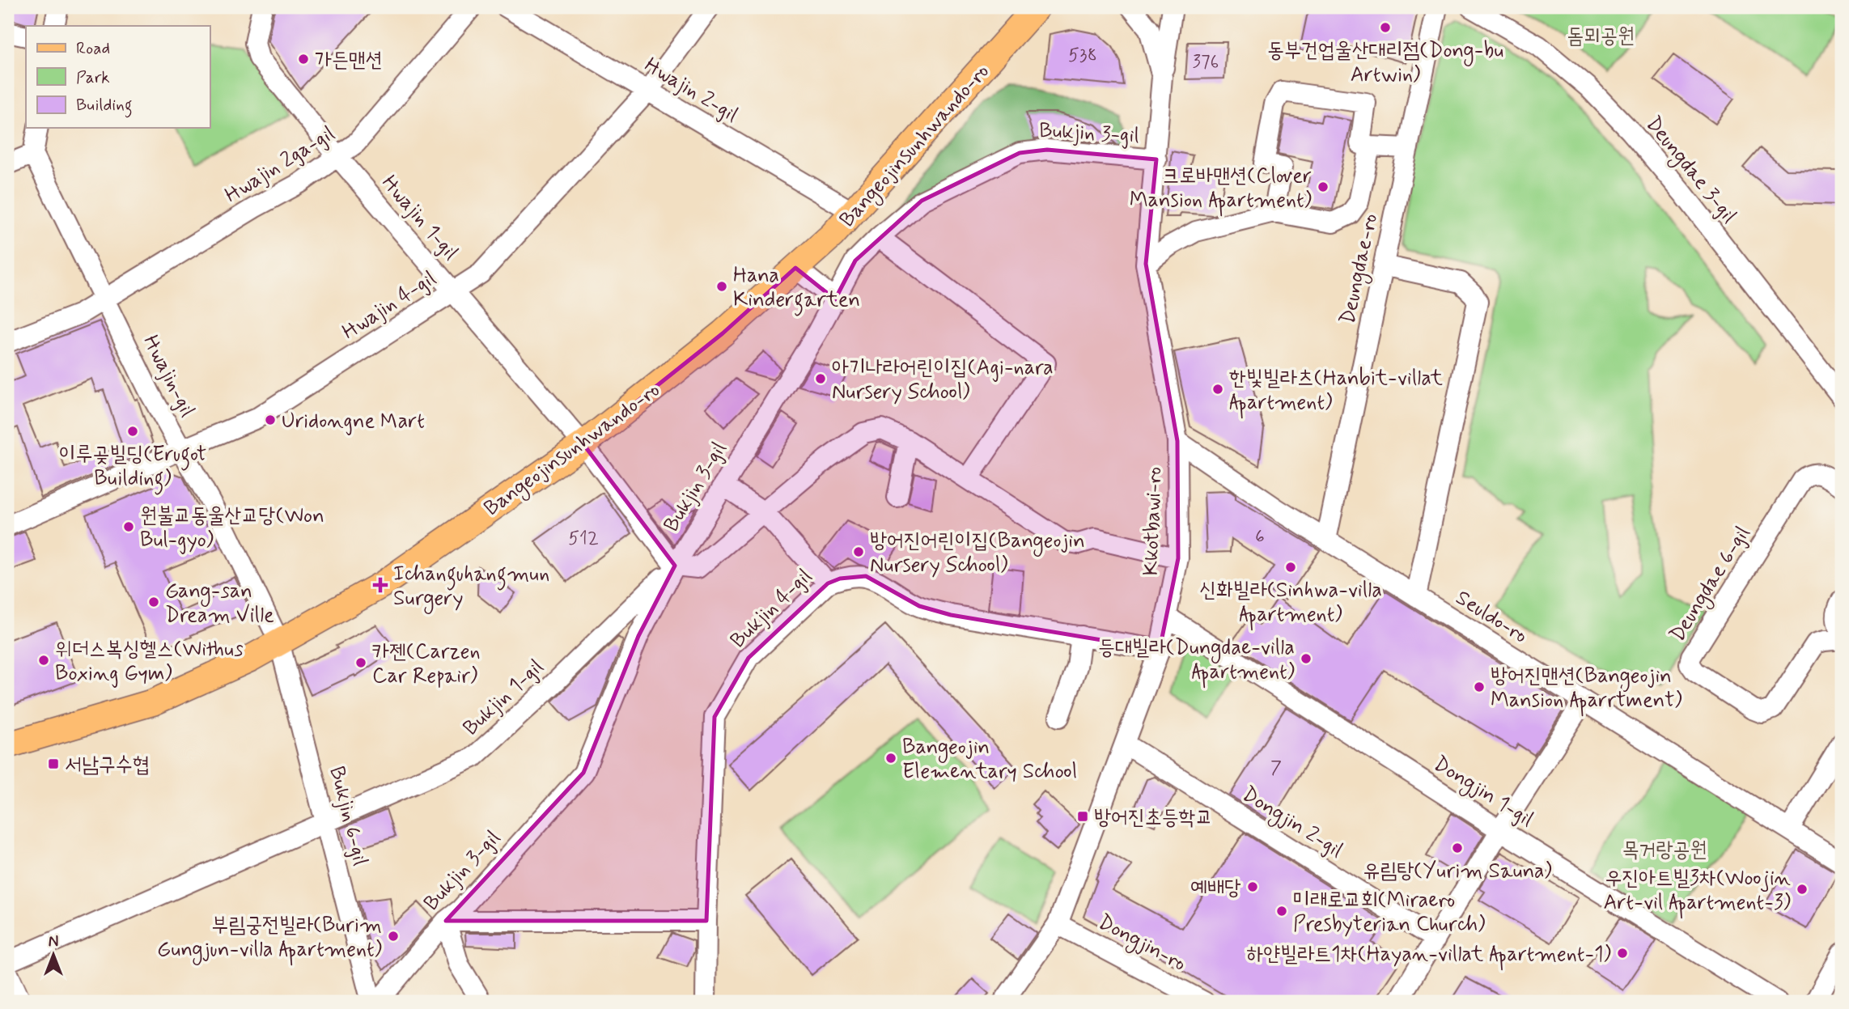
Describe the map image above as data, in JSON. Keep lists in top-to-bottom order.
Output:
{
  "streets": {
    "main road": ["Bangeojinsunhwando-ro"],
    "street": [
      "Hwajin 2-gil",
      "Bukjin 3-gil",
      "Hwajin 2ga-gil",
      "Deungdae 3-gil",
      "Hwajin 1-gil",
      "Deungdae-ro",
      "Hwajin 4-gil",
      "Hwajin-gil",
      "Kkotbawi-ro",
      "Deungdae 6-gil",
      "Bukjin 4-gil",
      "Seuldo-ro",
      "Bukjin 1-gil",
      "Dongjin 1-gil",
      "Bukjin 6-gil",
      "Dongjin 2-gil",
      "Dongjin-ro"
    ]
  },
  "crossings": [
    ["Hwajin 2-gil", "Bangeojinsunhwando-ro"],
    ["Hwajin 2-gil", "Hwajin 4-gil"],
    ["Bukjin 3-gil", "Hwajin 1-gil"],
    ["Bukjin 3-gil", "Kkotbawi-ro"],
    ["Bukjin 3-gil", "Bukjin 1-gil"],
    ["Bangeojinsunhwando-ro", "Hwajin 1-gil"],
    ["Bangeojinsunhwando-ro", "Hwajin-gil"],
    ["Bangeojinsunhwando-ro", "Bukjin 6-gil"],
    ["Hwajin 2ga-gil", "Hwajin 1-gil"],
    ["Hwajin 2ga-gil", "Hwajin-gil"],
    ["Hwajin 1-gil", "Hwajin 4-gil"],
    ["Hwajin 1-gil", "Bukjin 1-gil"],
    ["Deungdae-ro", "Seuldo-ro"],
    ["Hwajin 4-gil", "Hwajin-gil"],
    ["Hwajin-gil", "Bukjin 6-gil"],
    ["Kkotbawi-ro", "Bukjin 4-gil"],
    ["Kkotbawi-ro", "Seuldo-ro"],
    ["Kkotbawi-ro", "Dongjin 1-gil"],
    ["Kkotbawi-ro", "Dongjin 2-gil"],
    ["Kkotbawi-ro", "Dongjin-ro"],
    ["Bukjin 1-gil", "Bukjin 6-gil"]
  ],
  "parks": ["돔뫼공원", "목거랑공원"],
  "places": {
    "other": [
      "동부건업울산대리점(Dong-bu Artwin)",
      "가든맨션",
      "크로바맨션(Clover Mansion Apartment)",
      "Hana Kindergarten",
      "아기나라어린이집(Agi-nara Nursery School)",
      "한빛빌라츠(Hanbit-villat Apartment)",
      "Uridongne Mart",
      "이루곶빌딩(Erugot Building)",
      "원불교동울산교당(Won Bul-gyo)",
      "방어진어린이집(Bangeojin Nursery School)",
      "신화빌라(Sinhwa-villa Apartment)",
      "Gang-san Dream Ville",
      "등대빌라(Dungdae-villa Apartment)",
      "위더스복싱헬스(Withus Boxing Gym)",
      "카젠(Carzen Car Repair)",
      "방어진맨션(Bangeojin Mansion Aparrtment)",
      "Bangeojin Elementary School",
      "유림탕(Yurim Sauna)",
      "예배당",
      "우진아트빌3차(Woojin Art-vil Apartment-3)",
      "미래로교회(Miraero Presbyterian Church)",
      "부림궁전빌라(Burim Gungjun-villa Apartment)",
      "하얀빌라트1차(Hayan-villat Apartment-1)"
    ],
    "health": ["Ichanguhangmun Surgery"],
    "transit": ["서남구수협", "방어진초등학교"]
  },
  "house_numbers": [
    "538",
    "376",
    "6",
    "512",
    "7"
  ],
  "legend": ["Road", "Park", "Building"],
  "north": "top"
}
